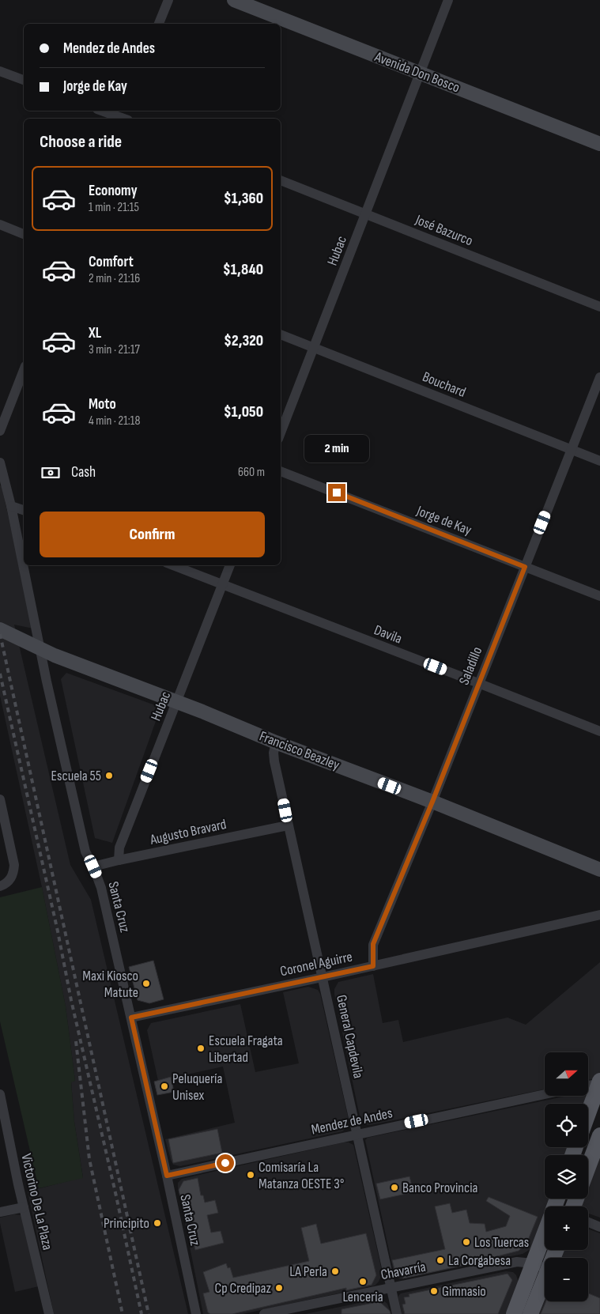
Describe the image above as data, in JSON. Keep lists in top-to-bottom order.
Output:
{
  "streets": {
    "street": [
      "Avenida Don Bosco",
      "José Bazurco",
      "Hubac",
      "Bouchard",
      "Jorge de Kay",
      "Davila",
      "Saladillo",
      "Francisco Beazley",
      "Augusto Bravard",
      "Santa Cruz",
      "Coronel Aguirre",
      "General Capdevila",
      "Mendez de Andes",
      "Victorino De La Plaza",
      "Chavarría"
    ]
  },
  "crossings": [
    ["Avenida Don Bosco", "Hubac"],
    ["José Bazurco", "Hubac"],
    ["Hubac", "Bouchard"],
    ["Hubac", "Davila"],
    ["Hubac", "Francisco Beazley"],
    ["Hubac", "Augusto Bravard"],
    ["Bouchard", "Saladillo"],
    ["Jorge de Kay", "Saladillo"],
    ["Davila", "Saladillo"],
    ["Saladillo", "Francisco Beazley"],
    ["Saladillo", "Coronel Aguirre"],
    ["Francisco Beazley", "Santa Cruz"],
    ["Francisco Beazley", "General Capdevila"],
    ["Augusto Bravard", "Santa Cruz"],
    ["Augusto Bravard", "General Capdevila"],
    ["Santa Cruz", "Coronel Aguirre"],
    ["Santa Cruz", "Mendez de Andes"],
    ["Coronel Aguirre", "General Capdevila"],
    ["General Capdevila", "Mendez de Andes"],
    ["General Capdevila", "Chavarría"]
  ],
  "places": [
    "Escuela 55",
    "Maxi Kiosco Matute",
    "Escuela Fragata Libertad",
    "Peluquería Unisex",
    "Comisaría La Matanza OESTE 3°",
    "Banco Provincia",
    "Principito",
    "Los Tuercas",
    "La Corgabesa",
    "LA Perla",
    "Lenceria",
    "Cp Credipaz",
    "Gimnasio"
  ],
  "north": "right",
  "page": {
    "banner": ["Mendez de Andes", "Jorge de Kay"],
    "heading": "Choose a ride",
    "list": [
      {
        "name": "Economy",
        "note": "1 min · 21:15",
        "value": "$1,360"
      },
      {
        "name": "Comfort",
        "note": "2 min · 21:16",
        "value": "$1,840"
      },
      {
        "name": "XL",
        "note": "3 min · 21:17",
        "value": "$2,320"
      },
      {
        "name": "Moto",
        "note": "4 min · 21:18",
        "value": "$1,050"
      }
    ],
    "bubble": "2 min",
    "pay": ["Cash", "660 m"],
    "buttons": "Confirm",
    "map_buttons": ["+", "−"]
  }
}
